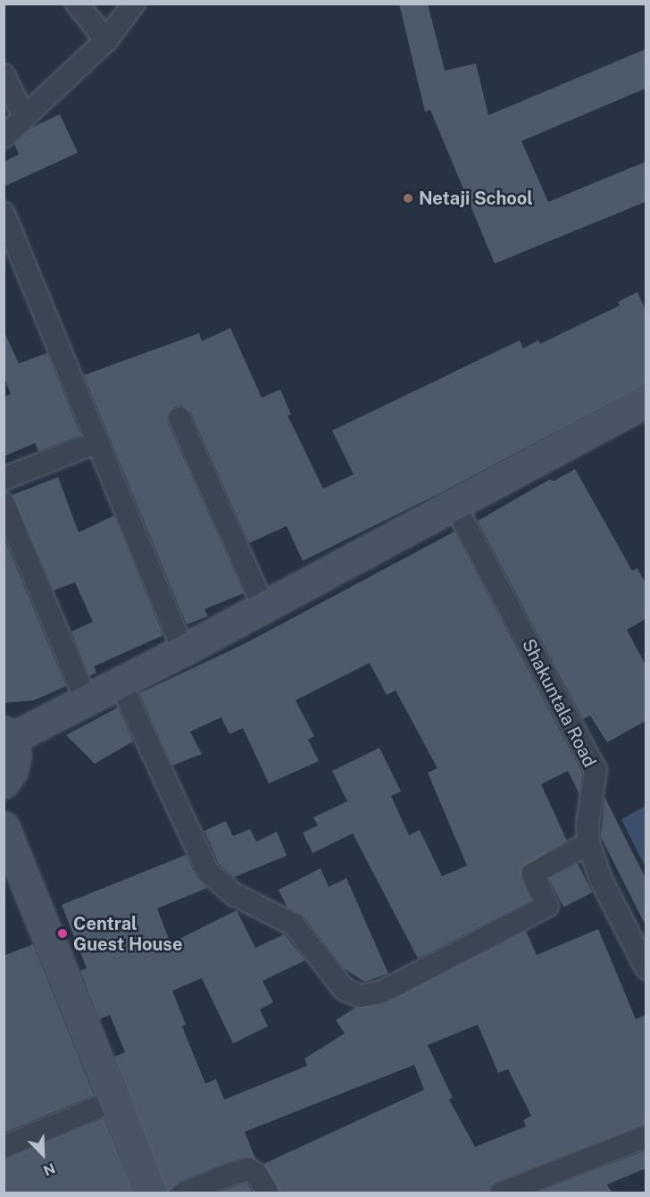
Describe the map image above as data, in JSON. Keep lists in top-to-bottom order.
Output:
{
  "streets": {
    "street": ["Shakuntala Road"]
  },
  "places": ["Netaji School", "Central Guest House"],
  "north": "bottom right"
}
